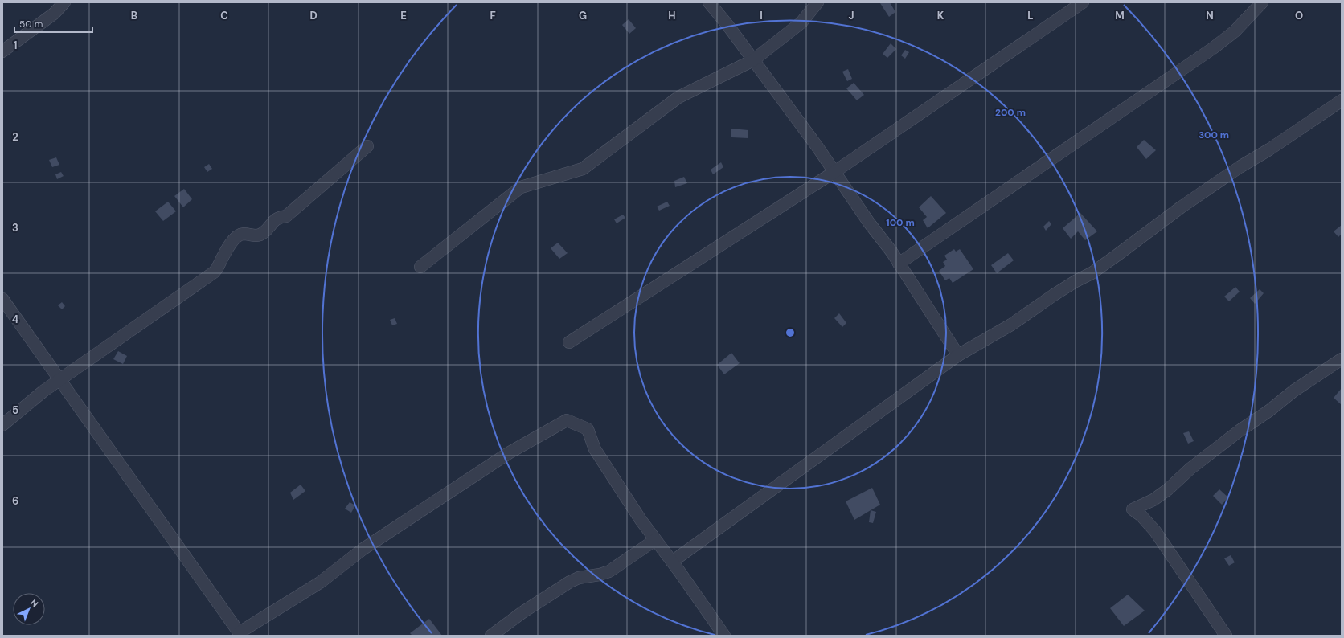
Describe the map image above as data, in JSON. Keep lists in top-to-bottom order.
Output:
{
  "scale_bar": "50 m",
  "north": "top right",
  "grid": {
    "columns": [
      "B",
      "C",
      "D",
      "E",
      "F",
      "G",
      "H",
      "I",
      "J",
      "K",
      "L",
      "M",
      "N",
      "O"
    ],
    "rows": [
      "1",
      "2",
      "3",
      "4",
      "5",
      "6"
    ]
  },
  "rings": ["200 m", "300 m", "100 m"]
}
